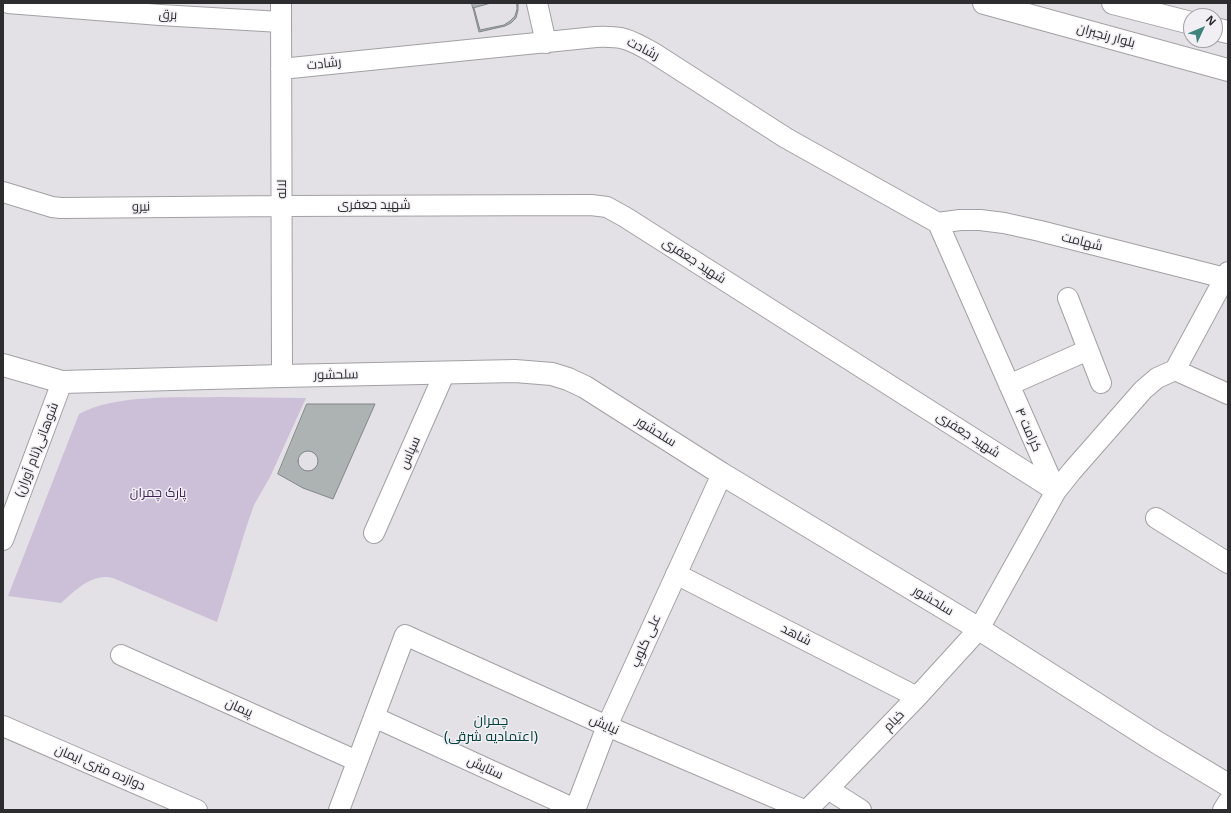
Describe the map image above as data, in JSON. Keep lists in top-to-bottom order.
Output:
{
  "streets": {
    "street": [
      "برق",
      "بلوار رنجبران",
      "رشادت",
      "لاله",
      "شهید جعفری",
      "نیرو",
      "شهامت",
      "سلحشور",
      "کرامت ۴",
      "شوهانی(نام آوران)",
      "سپاس",
      "شاهد",
      "علی کلوپ",
      "پیمان",
      "خیام",
      "نیایش",
      "دوازده متری ایمان",
      "ستایش"
    ]
  },
  "crossings": [
    ["برق", "لاله"],
    ["رشادت", "لاله"],
    ["رشادت", "شهامت"],
    ["رشادت", "کرامت ۴"],
    ["لاله", "شهید جعفری"],
    ["لاله", "نیرو"],
    ["لاله", "سلحشور"],
    ["شهید جعفری", "نیرو"],
    ["شهید جعفری", "کرامت ۴"],
    ["شهامت", "کرامت ۴"],
    ["سلحشور", "شوهانی(نام آوران)"],
    ["سلحشور", "سپاس"],
    ["سلحشور", "علی کلوپ"],
    ["سلحشور", "خیام"],
    ["شاهد", "علی کلوپ"],
    ["شاهد", "خیام"],
    ["علی کلوپ", "نیایش"],
    ["علی کلوپ", "ستایش"],
    ["خیام", "نیایش"],
    ["نیایش", "ستایش"]
  ],
  "districts": ["چمران (اعتمادیه شرقی)"],
  "parks": ["پارک چمران"],
  "north": "top right"
}
